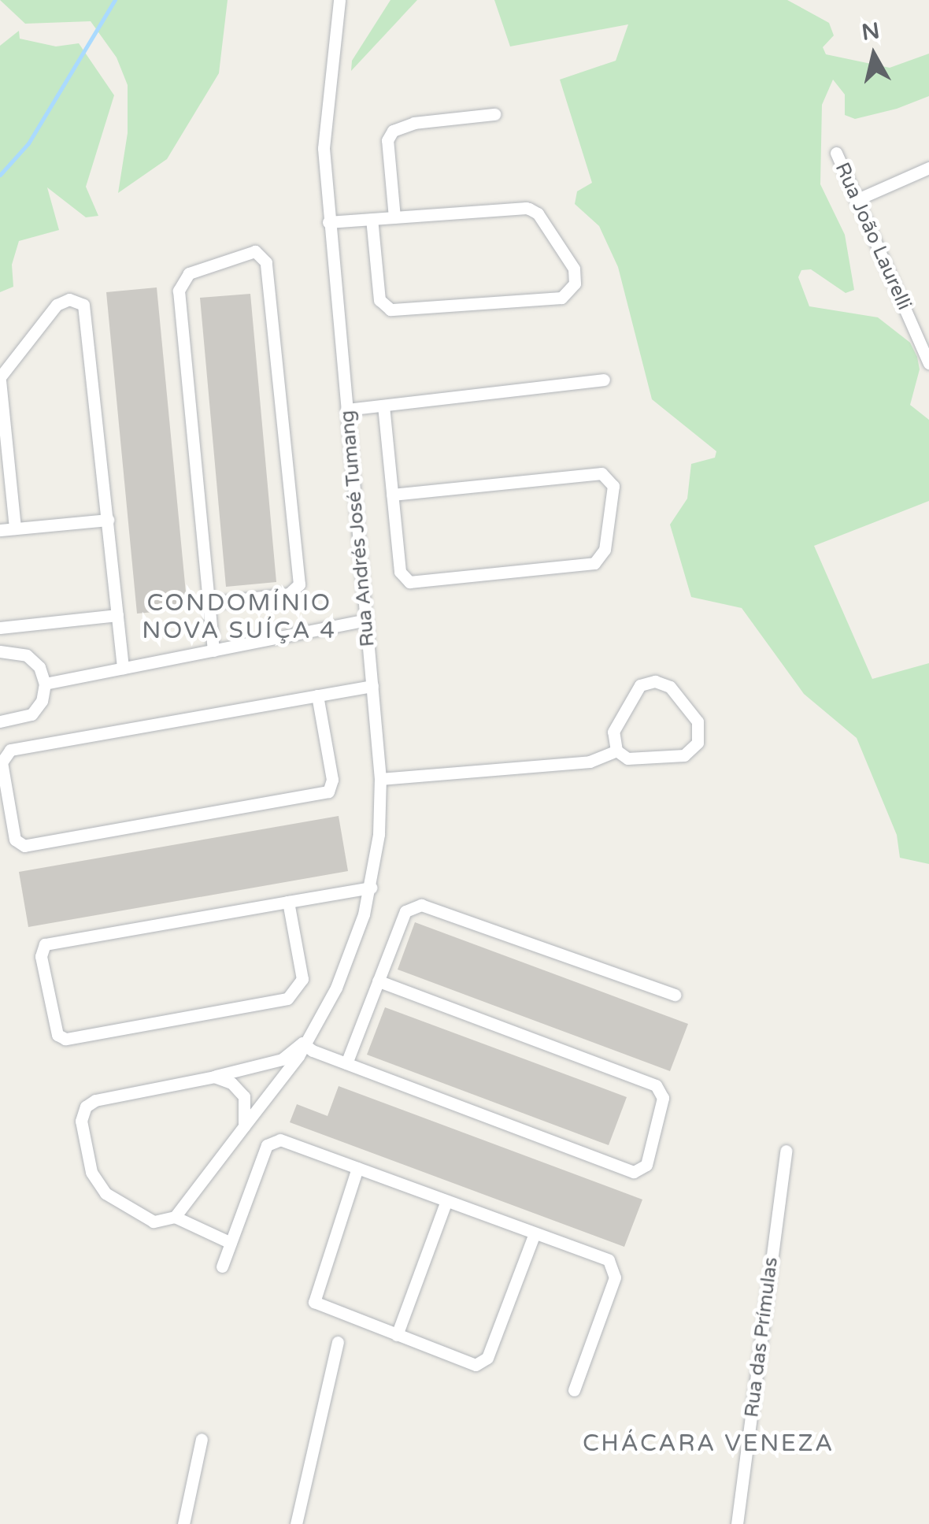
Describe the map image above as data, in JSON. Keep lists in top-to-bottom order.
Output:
{
  "streets": {
    "street": ["Rua João Laurelli", "Rua Andrés José Tumang", "Rua das Prímulas"]
  },
  "districts": ["CONDOMÍNIO NOVA SUÍÇA 4", "CHÁCARA VENEZA"],
  "north": "top"
}
